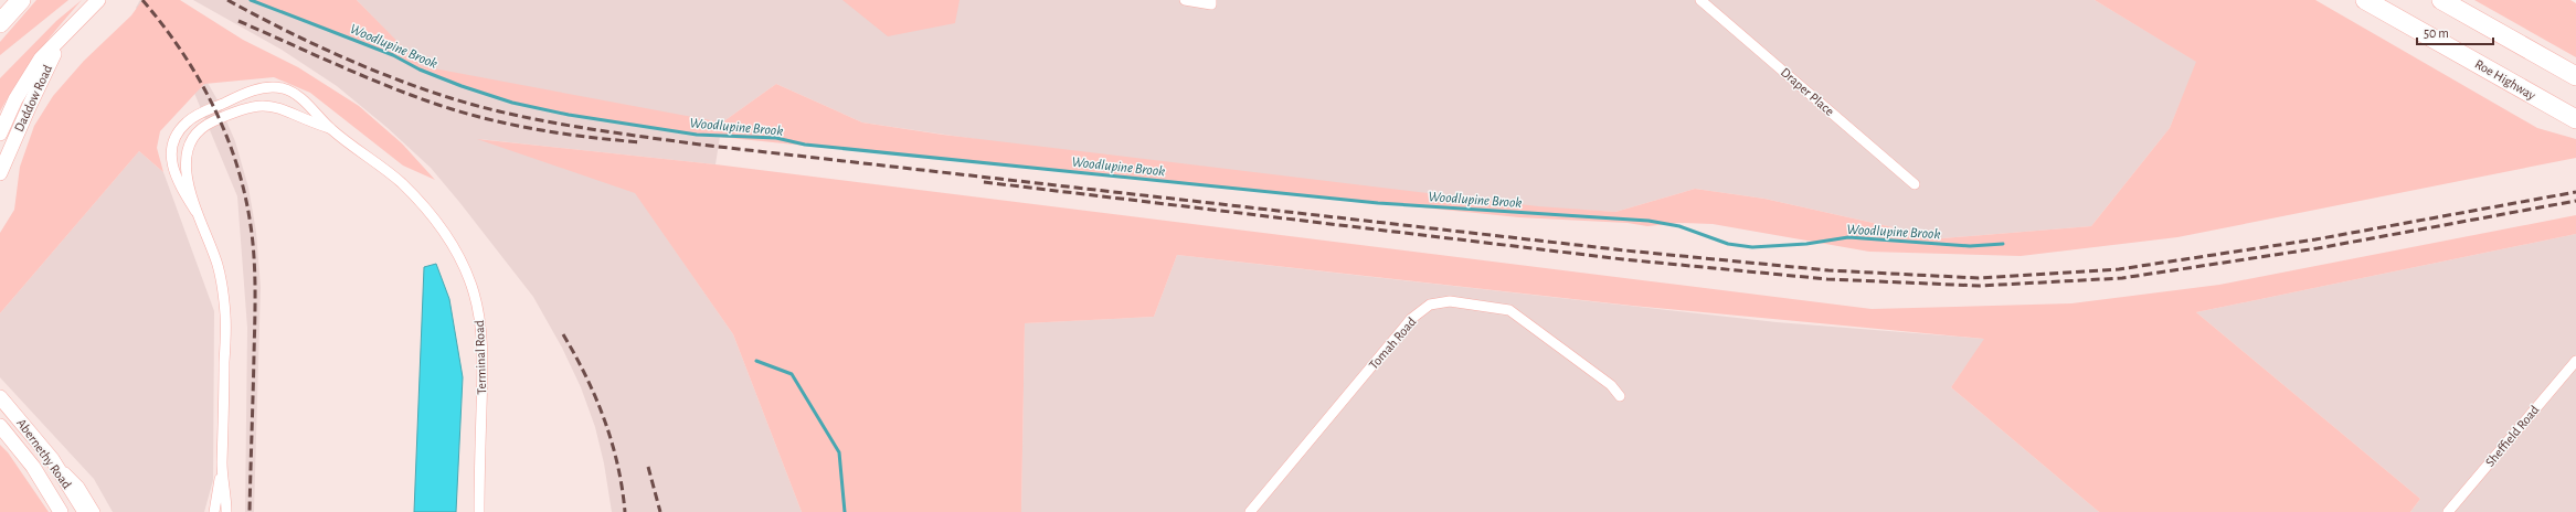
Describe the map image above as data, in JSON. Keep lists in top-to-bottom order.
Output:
{
  "streets": {
    "highway": ["Roe Highway"],
    "main road": ["Daddow Road", "Abernethy Road"],
    "street": [
      "Draper Place",
      "Tomah Road",
      "Terminal Road",
      "Sheffield Road"
    ]
  },
  "water": ["Woodlupine Brook"],
  "scale_bar": "50 m"
}
